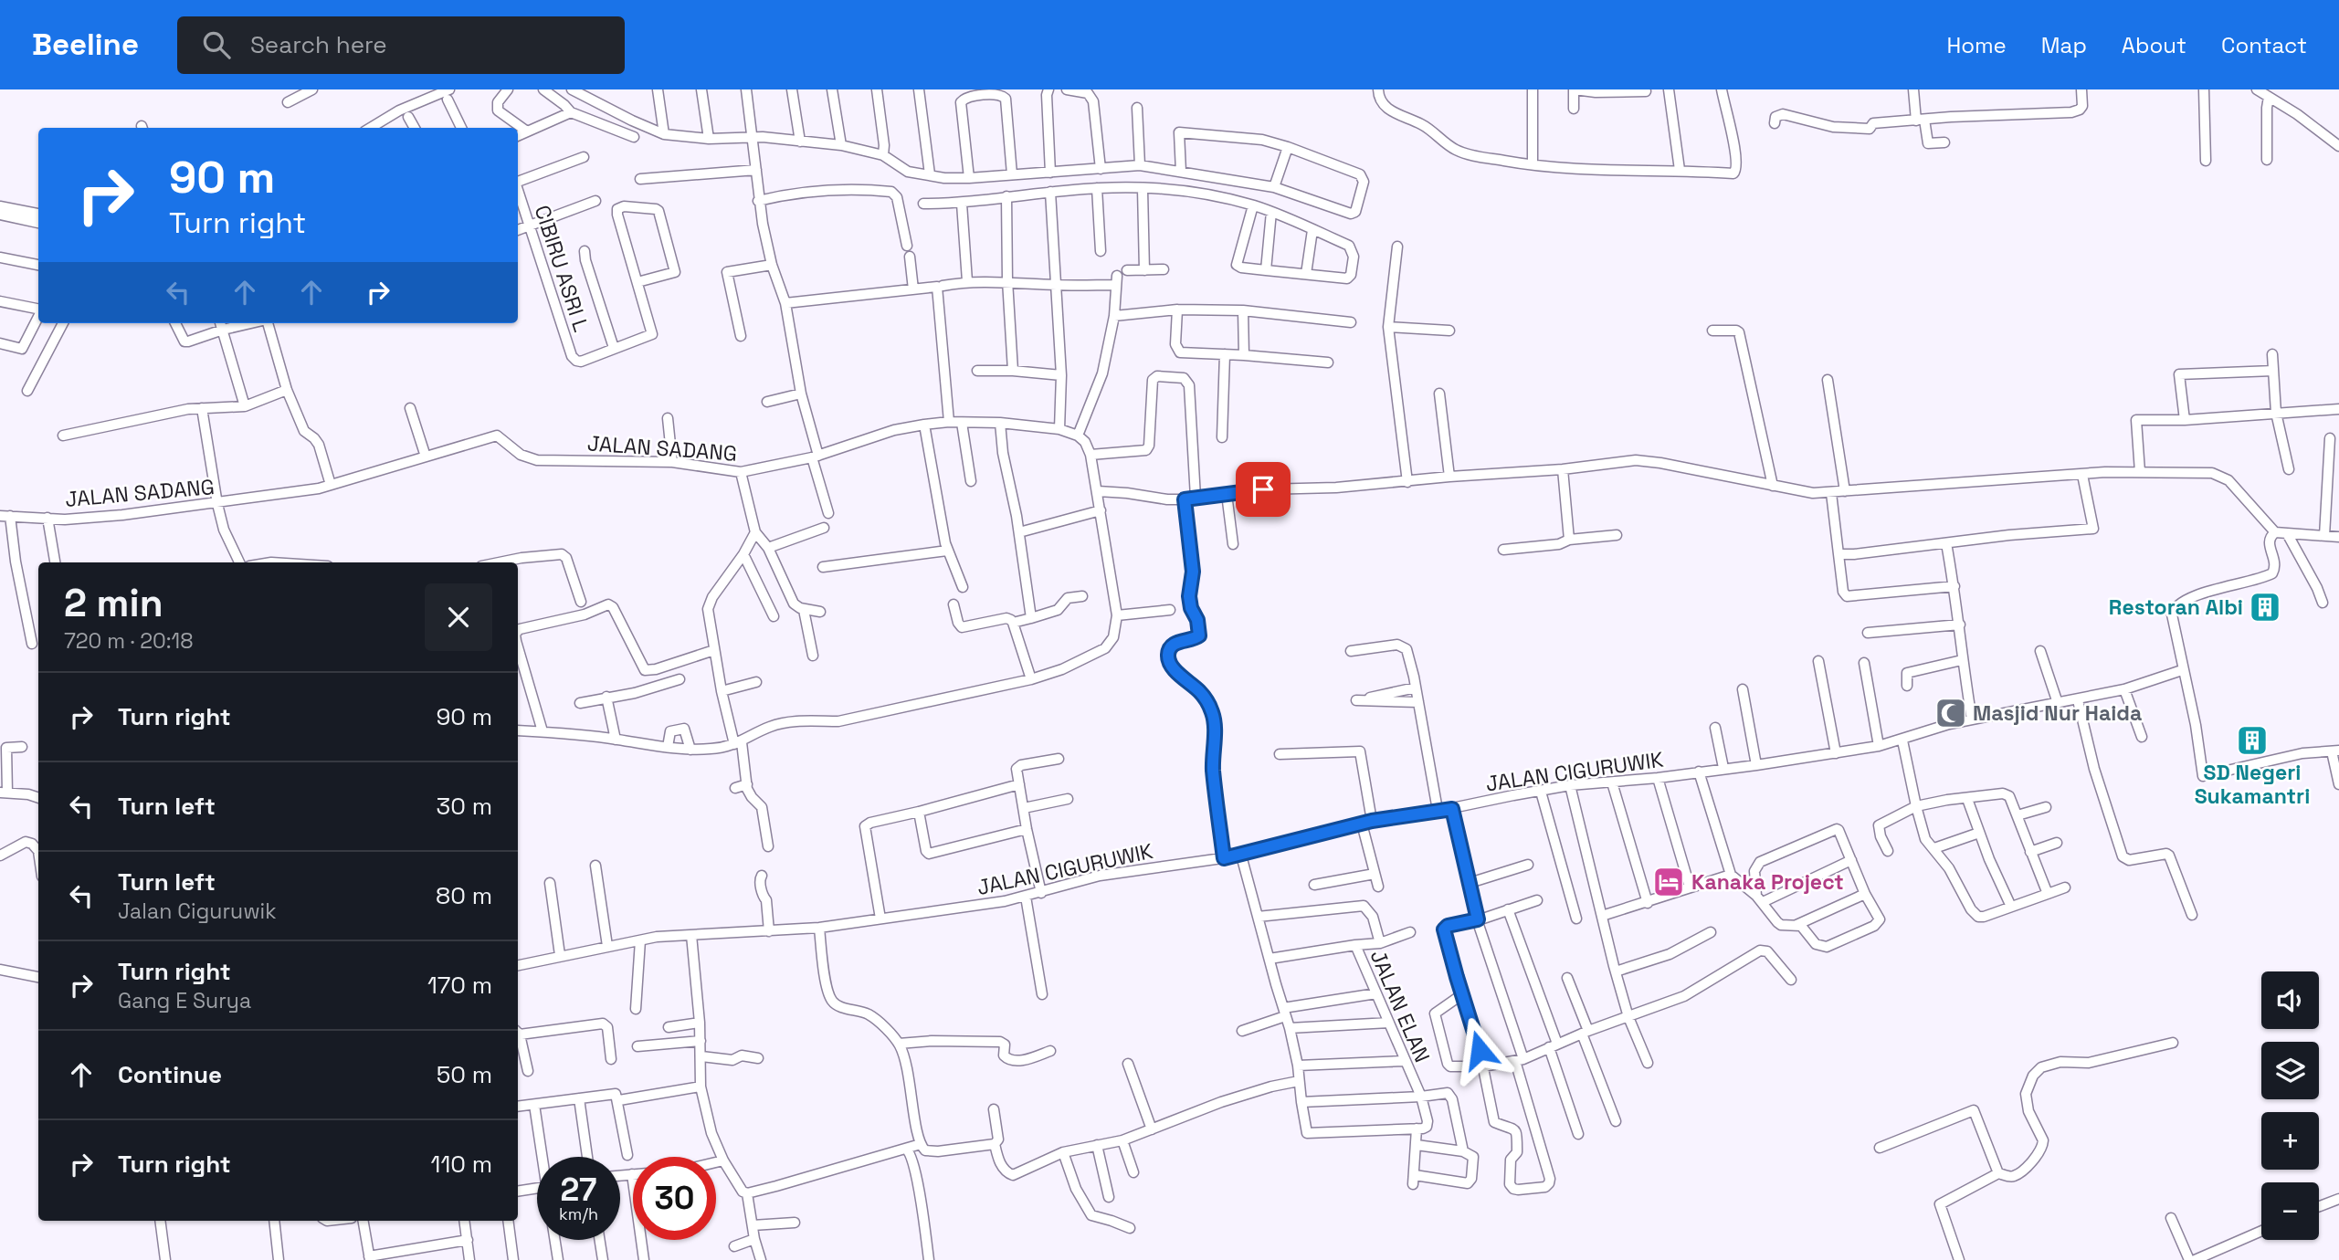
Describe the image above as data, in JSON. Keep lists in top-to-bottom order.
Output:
{
  "streets": {
    "street": [
      "CIBIRU ASRI L",
      "JALAN SADANG",
      "JALAN CIGURUWIK",
      "JALAN ELAN"
    ]
  },
  "places": {
    "building": ["Restoran Albi", "SD Negeri Sukamantri"],
    "mosque": ["Masjid Nur Haida"],
    "hotel": ["Kanaka Project"]
  },
  "page": {
    "header": "Beeline",
    "search": "Search here",
    "nav": [
      "Home",
      "Map",
      "About",
      "Contact"
    ],
    "turn": ["90 m", "Turn right"],
    "heading": ["2 min", "720 m · 20:18"],
    "list": [
      {
        "name": "Turn right",
        "value": "90 m"
      },
      {
        "name": "Turn left",
        "value": "30 m"
      },
      {
        "name": "Turn left",
        "note": "Jalan Ciguruwik",
        "value": "80 m"
      },
      {
        "name": "Turn right",
        "note": "Gang E Surya",
        "value": "170 m"
      },
      {
        "name": "Continue",
        "value": "50 m"
      },
      {
        "name": "Turn right",
        "value": "110 m"
      }
    ],
    "map_buttons": ["+", "−"],
    "speed": "27 km/h",
    "limit": "30"
  }
}
